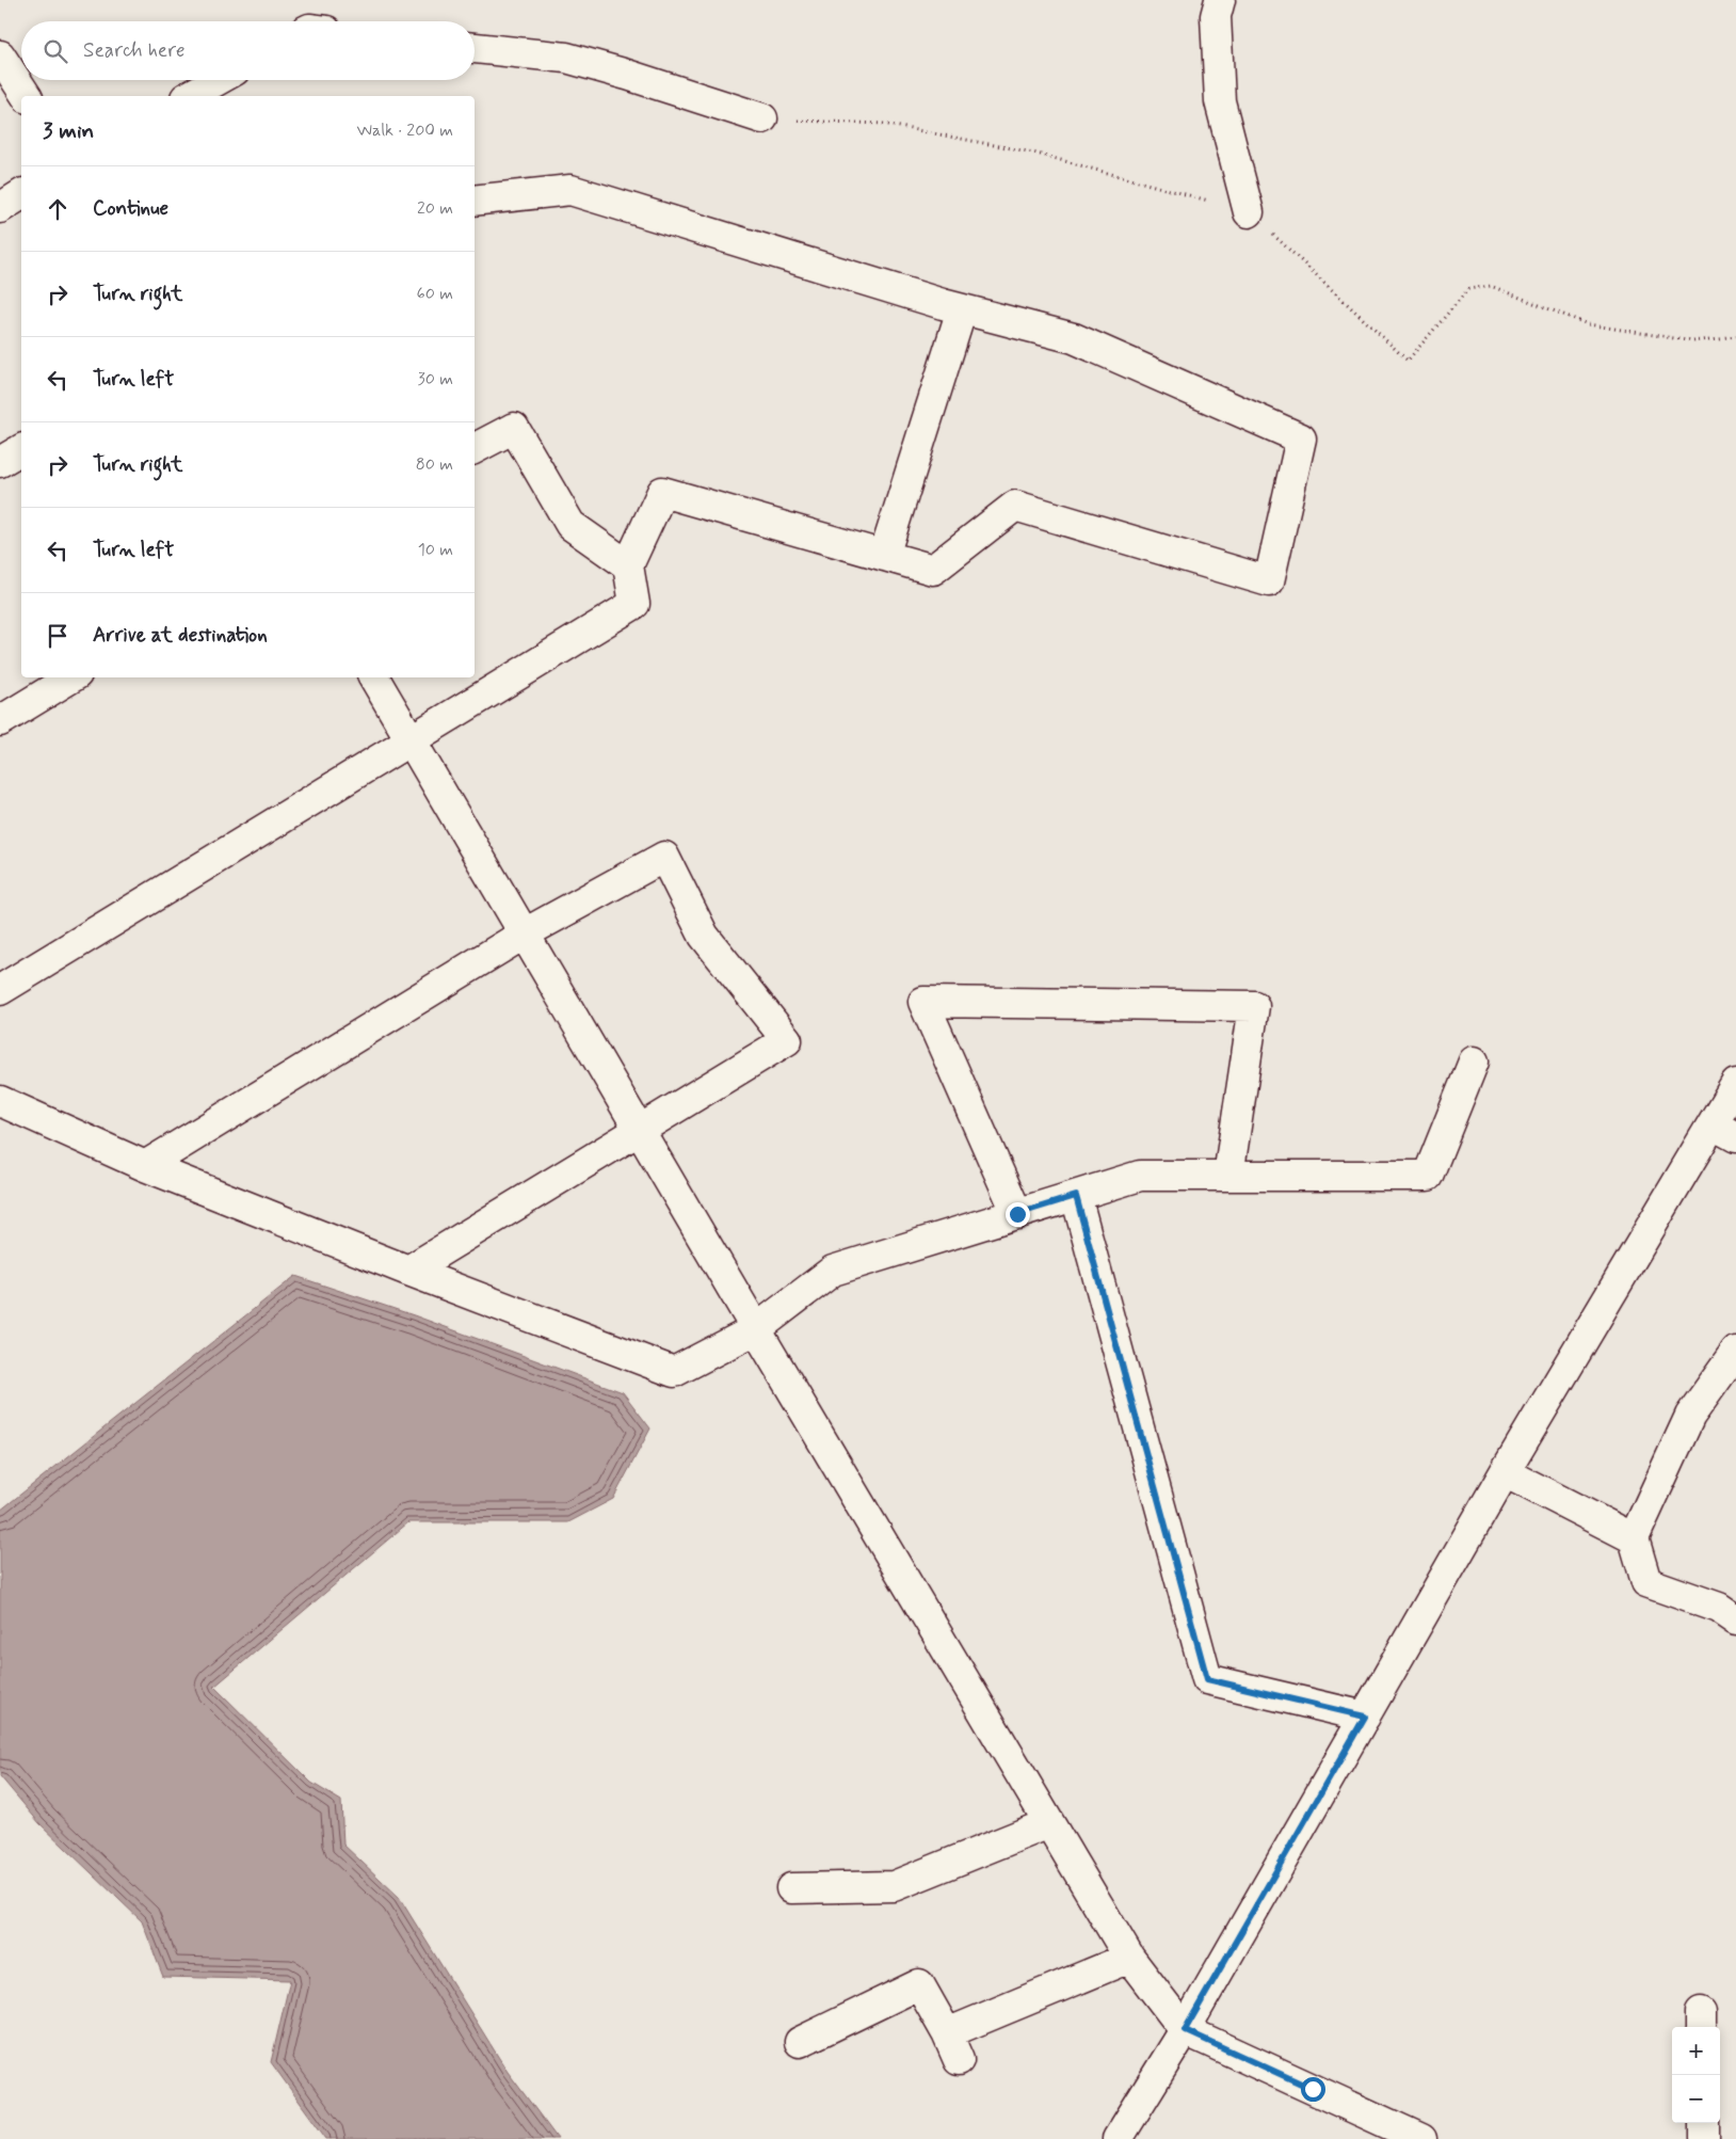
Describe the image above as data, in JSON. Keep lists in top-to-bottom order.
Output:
{
  "page": {
    "search": "Search here",
    "heading": ["3 min", "Walk · 200 m"],
    "list": [
      ["Continue", "20 m"],
      ["Turn right", "60 m"],
      ["Turn left", "30 m"],
      ["Turn right", "80 m"],
      ["Turn left", "10 m"],
      "Arrive at destination"
    ],
    "map_buttons": ["+", "−"]
  }
}
